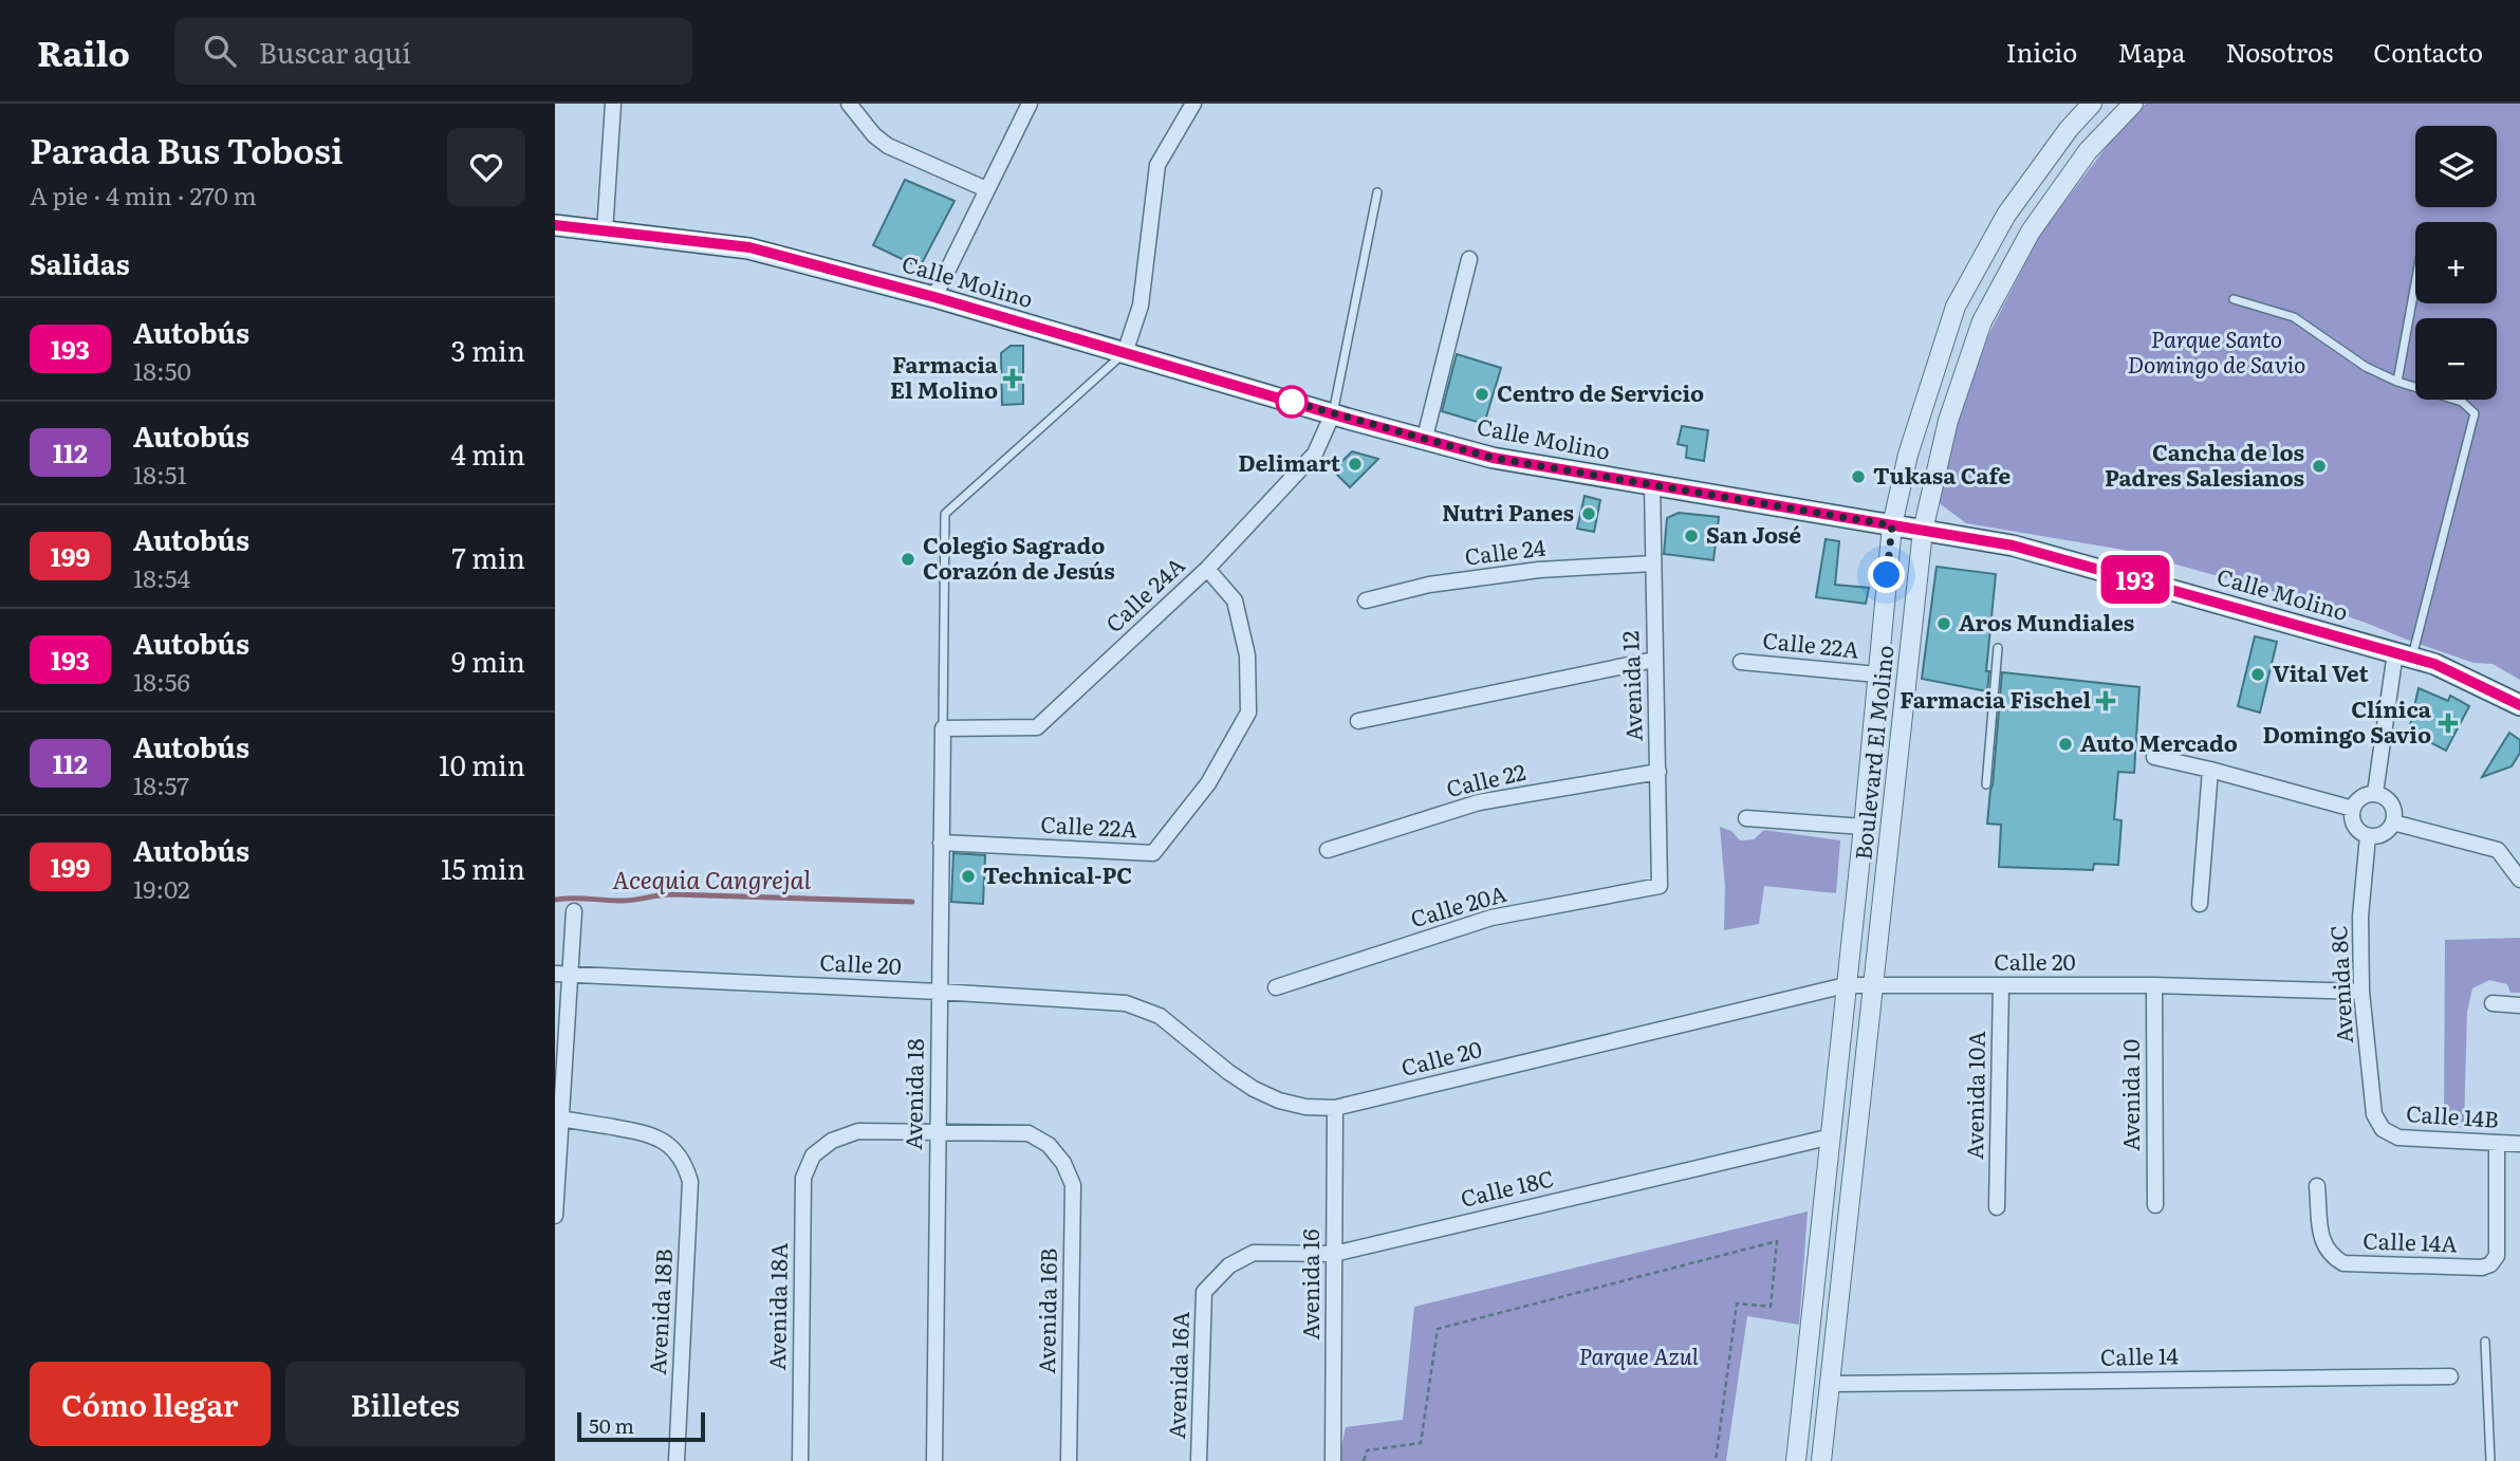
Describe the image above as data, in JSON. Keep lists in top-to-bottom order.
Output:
{
  "streets": {
    "main road": ["Calle Molino"],
    "street": [
      "Calle 24",
      "Calle 24A",
      "Calle 22A",
      "Avenida 12",
      "Boulevard El Molino",
      "Calle 22",
      "Calle 20A",
      "Calle 20",
      "Avenida 8C",
      "Avenida 18",
      "Avenida 10A",
      "Avenida 10",
      "Calle 14B",
      "Calle 18C",
      "Calle 14A",
      "Avenida 16",
      "Avenida 18A",
      "Avenida 16B",
      "Avenida 18B",
      "Calle 14",
      "Avenida 16A"
    ]
  },
  "crossings": [
    ["Calle Molino", "Calle 24A"],
    ["Calle Molino", "Avenida 12"],
    ["Calle Molino", "Boulevard El Molino"],
    ["Calle 24", "Avenida 12"],
    ["Calle 24A", "Calle 22A"],
    ["Calle 24A", "Avenida 18"],
    ["Calle 22A", "Boulevard El Molino"],
    ["Calle 22A", "Avenida 18"],
    ["Avenida 12", "Calle 22"],
    ["Avenida 12", "Calle 20A"],
    ["Boulevard El Molino", "Calle 20"],
    ["Boulevard El Molino", "Calle 18C"],
    ["Boulevard El Molino", "Calle 14"],
    ["Calle 20", "Avenida 8C"],
    ["Calle 20", "Avenida 18"],
    ["Calle 20", "Avenida 10A"],
    ["Calle 20", "Avenida 10"],
    ["Calle 20", "Avenida 16"],
    ["Avenida 8C", "Calle 14B"],
    ["Avenida 18", "Avenida 18A"],
    ["Avenida 18", "Avenida 16B"],
    ["Calle 14B", "Calle 14A"],
    ["Calle 18C", "Avenida 16"],
    ["Calle 18C", "Avenida 16A"],
    ["Avenida 18A", "Avenida 16B"]
  ],
  "water": ["Acequia Cangrejal"],
  "parks": ["Parque Santo Domingo de Savio", "Parque Azul"],
  "places": {
    "health": ["Farmacia El Molino", "Farmacia Fischel", "Clínica Domingo Savio"],
    "other": [
      "Centro de Servicio",
      "Delimart",
      "Cancha de los Padres Salesianos",
      "Tukasa Cafe",
      "Nutri Panes",
      "San José",
      "Colegio Sagrado Corazón de Jesús",
      "Aros Mundiales",
      "Vital Vet",
      "Auto Mercado",
      "Technical-PC"
    ]
  },
  "lines": ["bus line 193"],
  "scale_bar": "50 m",
  "page": {
    "header": "Railo",
    "search": "Buscar aquí",
    "nav": [
      "Inicio",
      "Mapa",
      "Nosotros",
      "Contacto"
    ],
    "heading": [
      ["Parada Bus Tobosi", "A pie · 4 min · 270 m"],
      "Salidas"
    ],
    "on_map": "193",
    "map_buttons": ["+", "−"],
    "list": [
      {
        "mark": "193",
        "name": "Autobús",
        "note": "18:50",
        "value": "3 min"
      },
      {
        "mark": "112",
        "name": "Autobús",
        "note": "18:51",
        "value": "4 min"
      },
      {
        "mark": "199",
        "name": "Autobús",
        "note": "18:54",
        "value": "7 min"
      },
      {
        "mark": "193",
        "name": "Autobús",
        "note": "18:56",
        "value": "9 min"
      },
      {
        "mark": "112",
        "name": "Autobús",
        "note": "18:57",
        "value": "10 min"
      },
      {
        "mark": "199",
        "name": "Autobús",
        "note": "19:02",
        "value": "15 min"
      }
    ],
    "buttons": ["Cómo llegar", "Billetes"],
    "scale": "50 m"
  }
}
